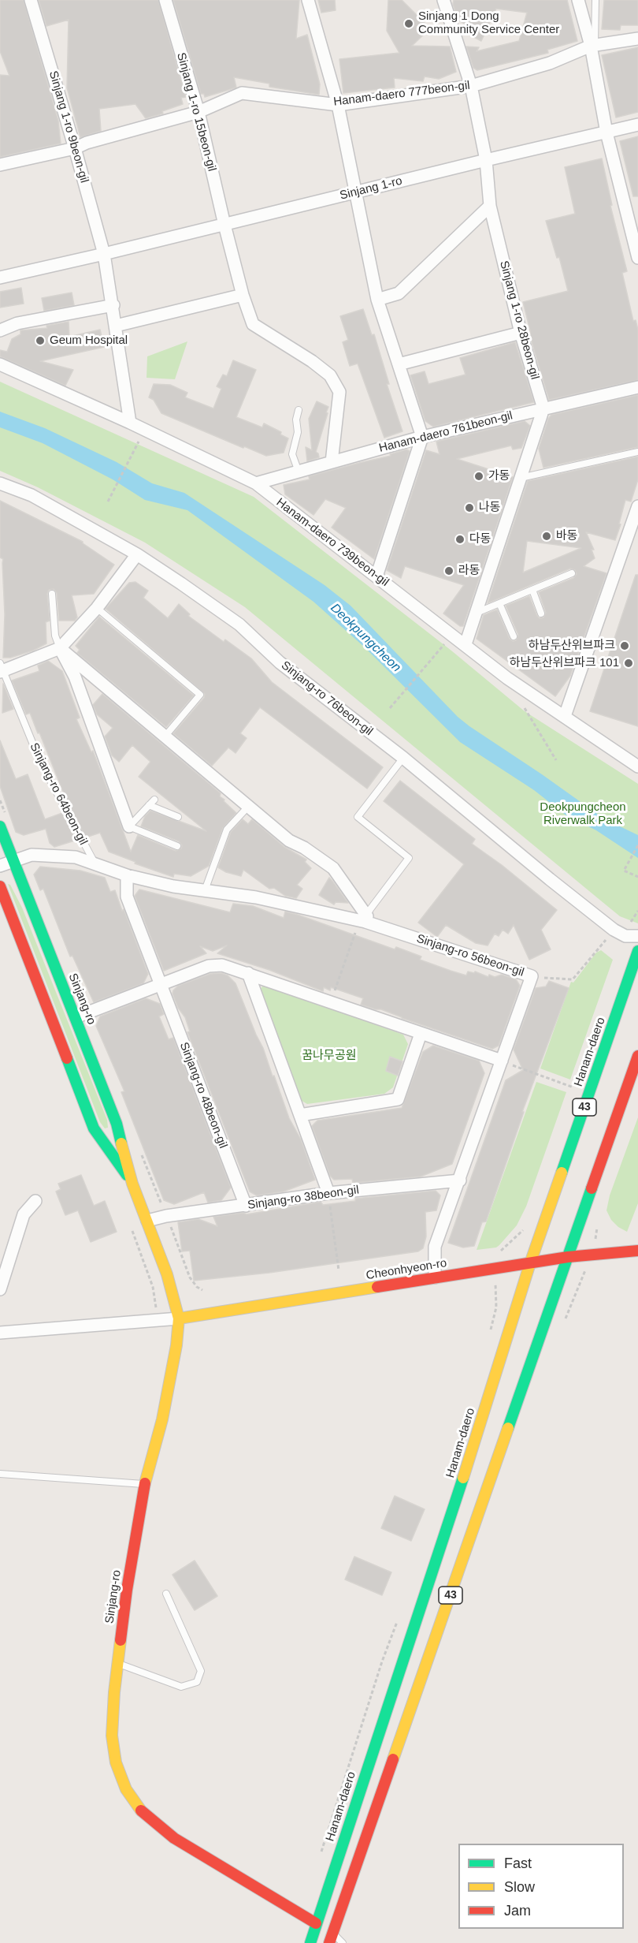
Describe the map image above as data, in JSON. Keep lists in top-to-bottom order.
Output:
{
  "streets": {
    "main road": [
      "Sinjang-ro",
      "Hanam-daero",
      "43",
      "Cheonhyeon-ro"
    ],
    "street": [
      "Hanam-daero 777beon-gil",
      "Sinjang 1-ro 15beon-gil",
      "Sinjang 1-ro 9beon-gil",
      "Sinjang 1-ro",
      "Sinjang 1-ro 28beon-gil",
      "Hanam-daero 761beon-gil",
      "Hanam-daero 739beon-gil",
      "Sinjang-ro 76beon-gil",
      "Sinjang-ro 64beon-gil",
      "Sinjang-ro 56beon-gil",
      "Sinjang-ro 48beon-gil",
      "Sinjang-ro 38beon-gil"
    ]
  },
  "crossings": [
    ["Hanam-daero 777beon-gil", "Sinjang 1-ro 15beon-gil"],
    ["Hanam-daero 777beon-gil", "Sinjang 1-ro 9beon-gil"],
    ["Hanam-daero 777beon-gil", "Sinjang 1-ro 28beon-gil"],
    ["Sinjang 1-ro 15beon-gil", "Sinjang 1-ro"],
    ["Sinjang 1-ro 15beon-gil", "Hanam-daero 761beon-gil"],
    ["Sinjang 1-ro 9beon-gil", "Sinjang 1-ro"],
    ["Sinjang 1-ro", "Sinjang 1-ro 28beon-gil"],
    ["Sinjang 1-ro 28beon-gil", "Hanam-daero 761beon-gil"],
    ["Hanam-daero 761beon-gil", "Hanam-daero 739beon-gil"],
    ["Sinjang-ro 76beon-gil", "Sinjang-ro 64beon-gil"],
    ["Sinjang-ro 64beon-gil", "Sinjang-ro 56beon-gil"],
    ["Sinjang-ro 56beon-gil", "Sinjang-ro"],
    ["Sinjang-ro 56beon-gil", "Sinjang-ro 38beon-gil"],
    ["Sinjang-ro 56beon-gil", "Cheonhyeon-ro"],
    ["Sinjang-ro", "Hanam-daero"],
    ["Sinjang-ro", "Sinjang-ro 38beon-gil"],
    ["Sinjang-ro", "Cheonhyeon-ro"],
    ["Hanam-daero", "Cheonhyeon-ro"],
    ["Sinjang-ro 48beon-gil", "Sinjang-ro 38beon-gil"],
    ["43", "Cheonhyeon-ro"]
  ],
  "water": ["Deokpungcheon"],
  "parks": ["Deokpungcheon Riverwalk Park", "꿈나무공원"],
  "places": [
    "Sinjang 1 Dong Community Service Center",
    "Geum Hospital",
    "가동",
    "나동",
    "바동",
    "다동",
    "라동",
    "하남두산위브파크",
    "하남두산위브파크 101"
  ],
  "legend": ["Fast", "Slow", "Jam"]
}
